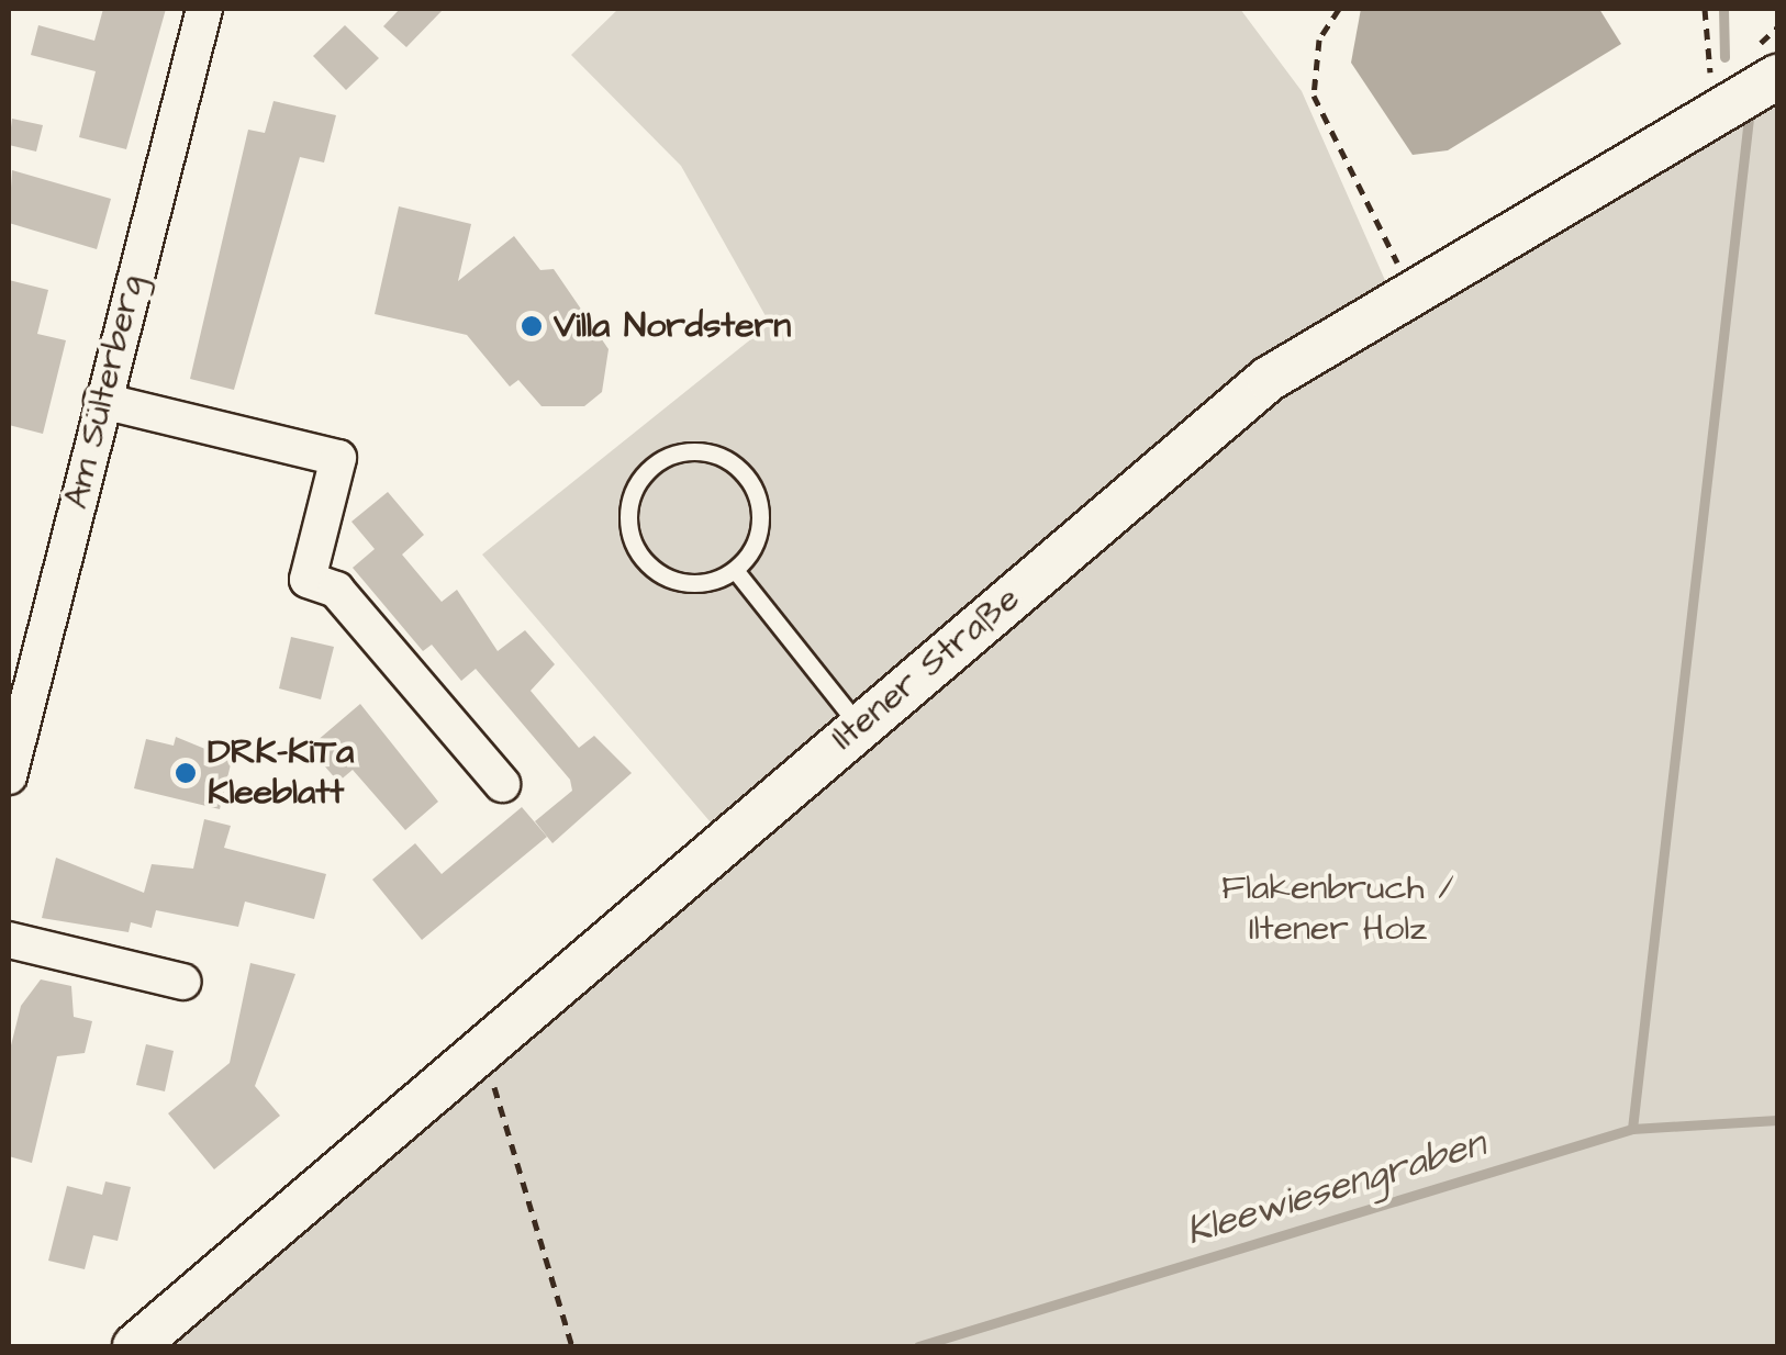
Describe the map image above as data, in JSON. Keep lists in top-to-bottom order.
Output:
{
  "streets": {
    "street": ["Am Sülterberg", "Iltener Straße"]
  },
  "water": ["Kleewiesengraben"],
  "parks": ["Flakenbruch / Iltener Holz"],
  "places": ["Villa Nordstern", "DRK-KiTa Kleeblatt"]
}
